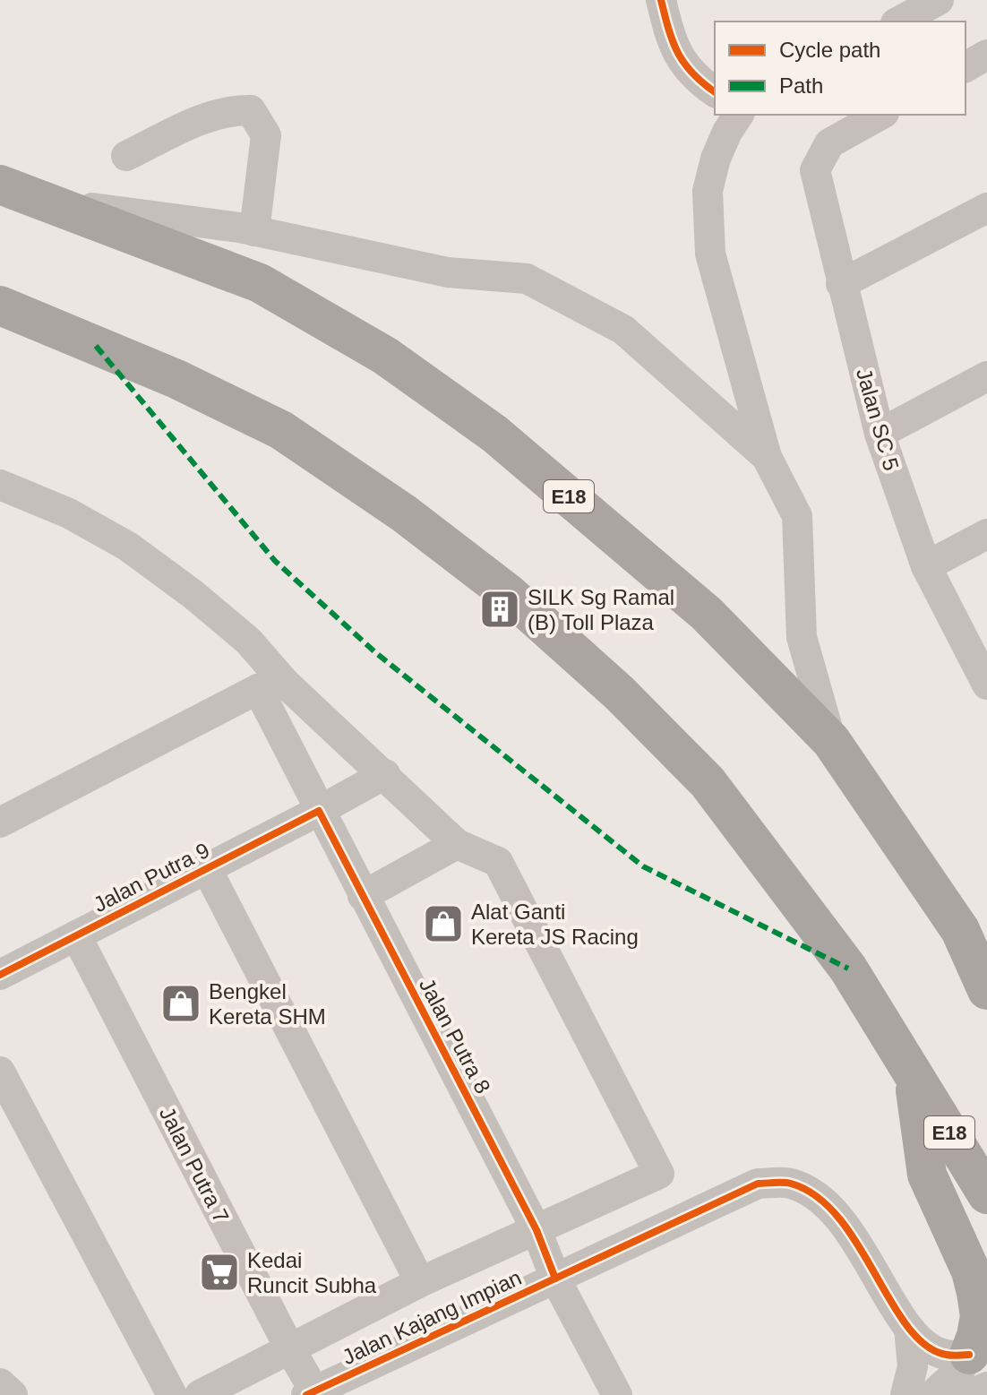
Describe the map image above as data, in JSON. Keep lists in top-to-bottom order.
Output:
{
  "streets": {
    "highway": ["E18"],
    "street": [
      "Jalan SC 5",
      "Jalan Putra 9",
      "Jalan Putra 8",
      "Jalan Putra 7",
      "Jalan Kajang Impian"
    ]
  },
  "crossings": [
    ["Jalan Putra 9", "Jalan Putra 8"],
    ["Jalan Putra 9", "Jalan Putra 7"],
    ["Jalan Putra 8", "Jalan Kajang Impian"],
    ["Jalan Putra 7", "Jalan Kajang Impian"]
  ],
  "places": {
    "building": ["SILK Sg Ramal (B) Toll Plaza"],
    "shop": ["Alat Ganti Kereta JS Racing", "Bengkel Kereta SHM"],
    "supermarket": ["Kedai Runcit Subha"]
  },
  "legend": ["Cycle path", "Path"]
}
